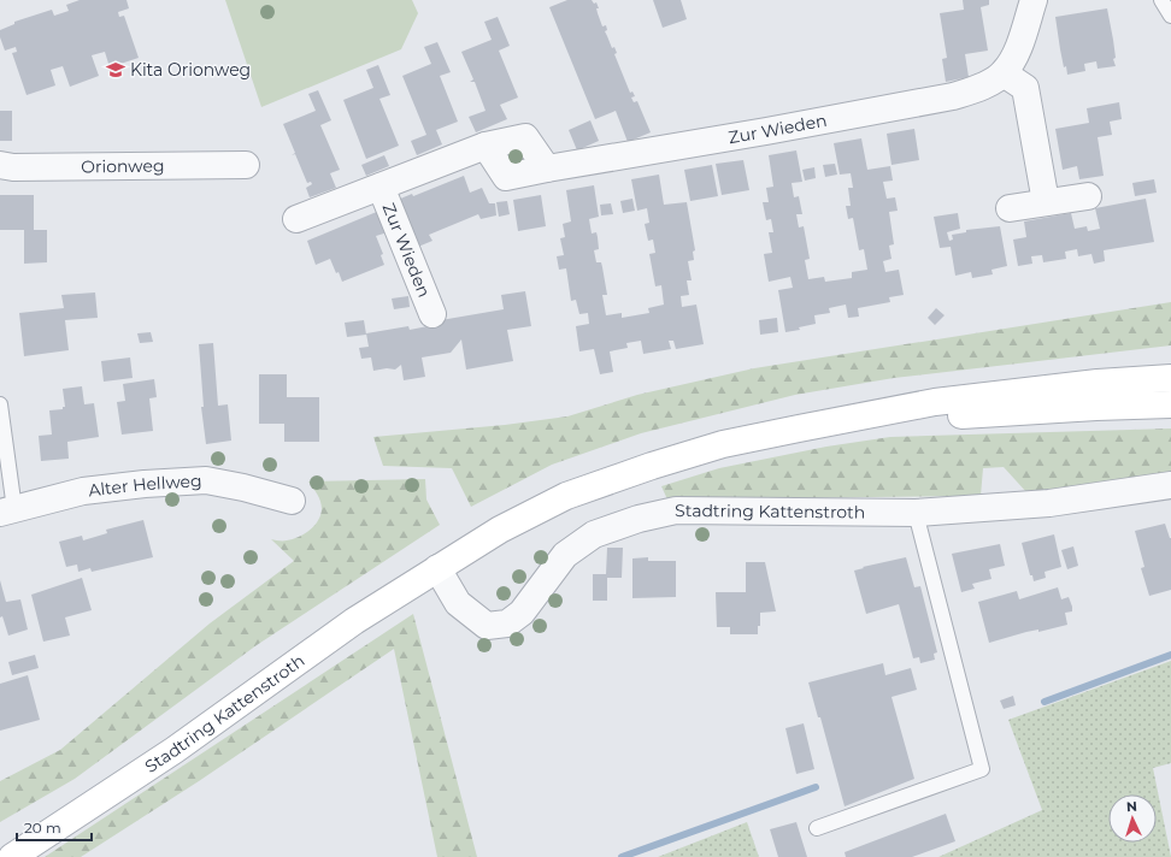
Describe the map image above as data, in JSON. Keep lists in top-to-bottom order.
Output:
{
  "streets": {
    "main road": ["Stadtring Kattenstroth"],
    "street": ["Zur Wieden", "Orionweg", "Alter Hellweg"]
  },
  "places": {
    "school or university": ["Kita Orionweg"]
  },
  "scale_bar": "20 m",
  "north": "top"
}
